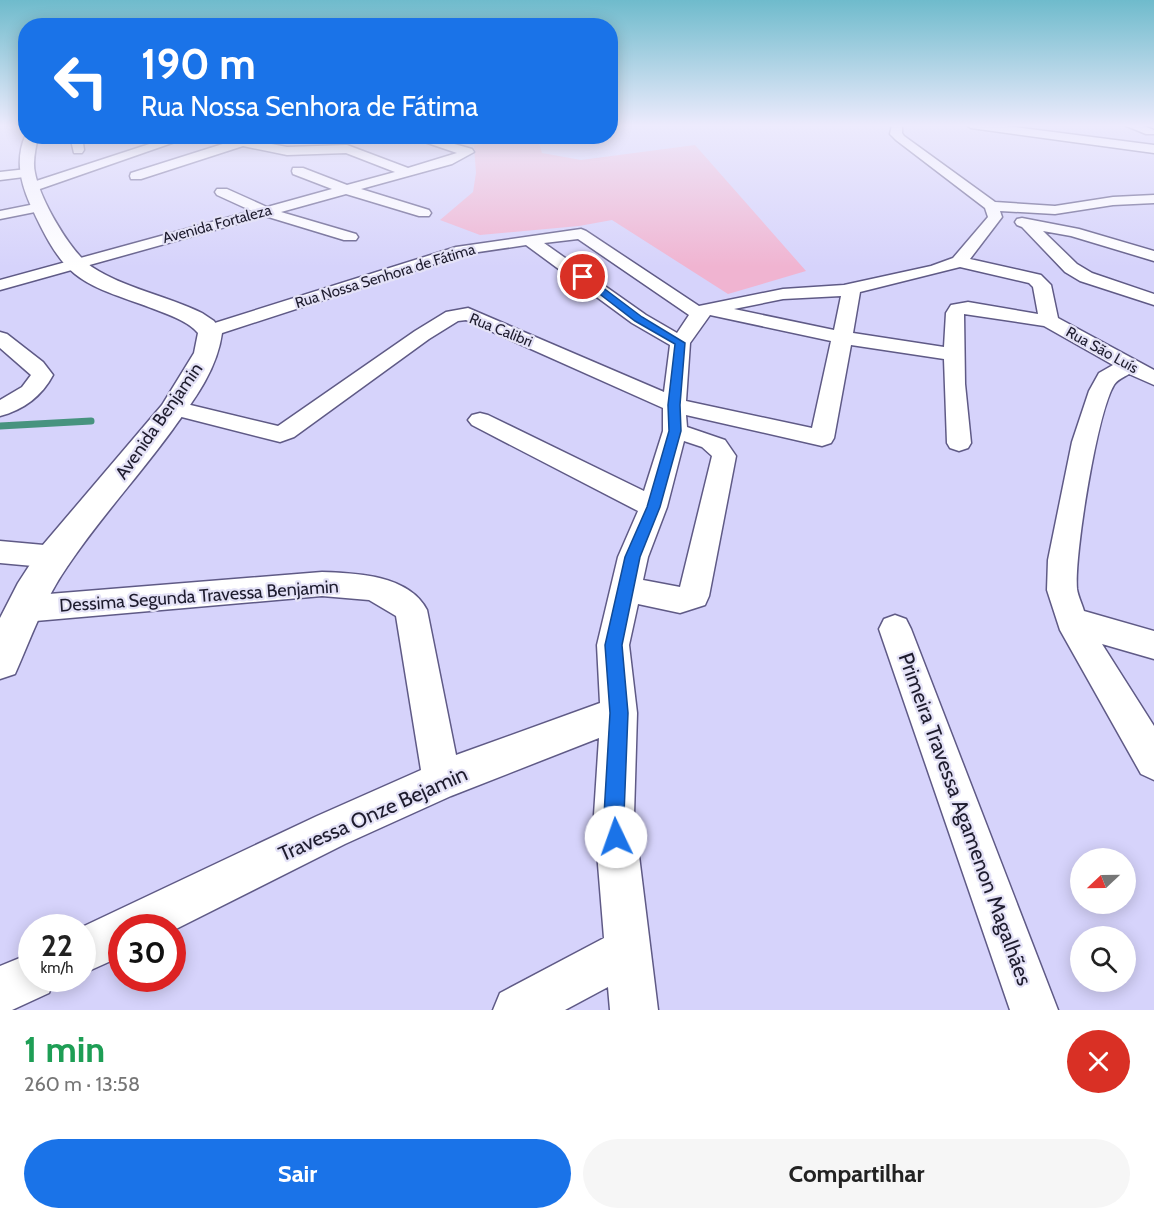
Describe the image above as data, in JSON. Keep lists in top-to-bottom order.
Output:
{
  "streets": {
    "street": [
      "Avenida Fortaleza",
      "Rua Nossa Senhora de Fátima",
      "Rua Calibri",
      "Rua São Luís",
      "Avenida Benjamin",
      "Dessima Segunda Travessa Benjamin",
      "Travessa Onze Bejamin",
      "Primeira Travessa Agamenon Magalhães"
    ]
  },
  "crossings": [
    ["Rua Nossa Senhora de Fátima", "Avenida Benjamin"],
    ["Rua Calibri", "Avenida Benjamin"],
    ["Avenida Benjamin", "Dessima Segunda Travessa Benjamin"],
    ["Dessima Segunda Travessa Benjamin", "Travessa Onze Bejamin"]
  ],
  "north": "left",
  "page": {
    "turn": ["190 m", "Rua Nossa Senhora de Fátima"],
    "speed": "22 km/h",
    "limit": "30",
    "heading": ["1 min", "260 m · 13:58"],
    "buttons": ["Sair", "Compartilhar"]
  }
}
